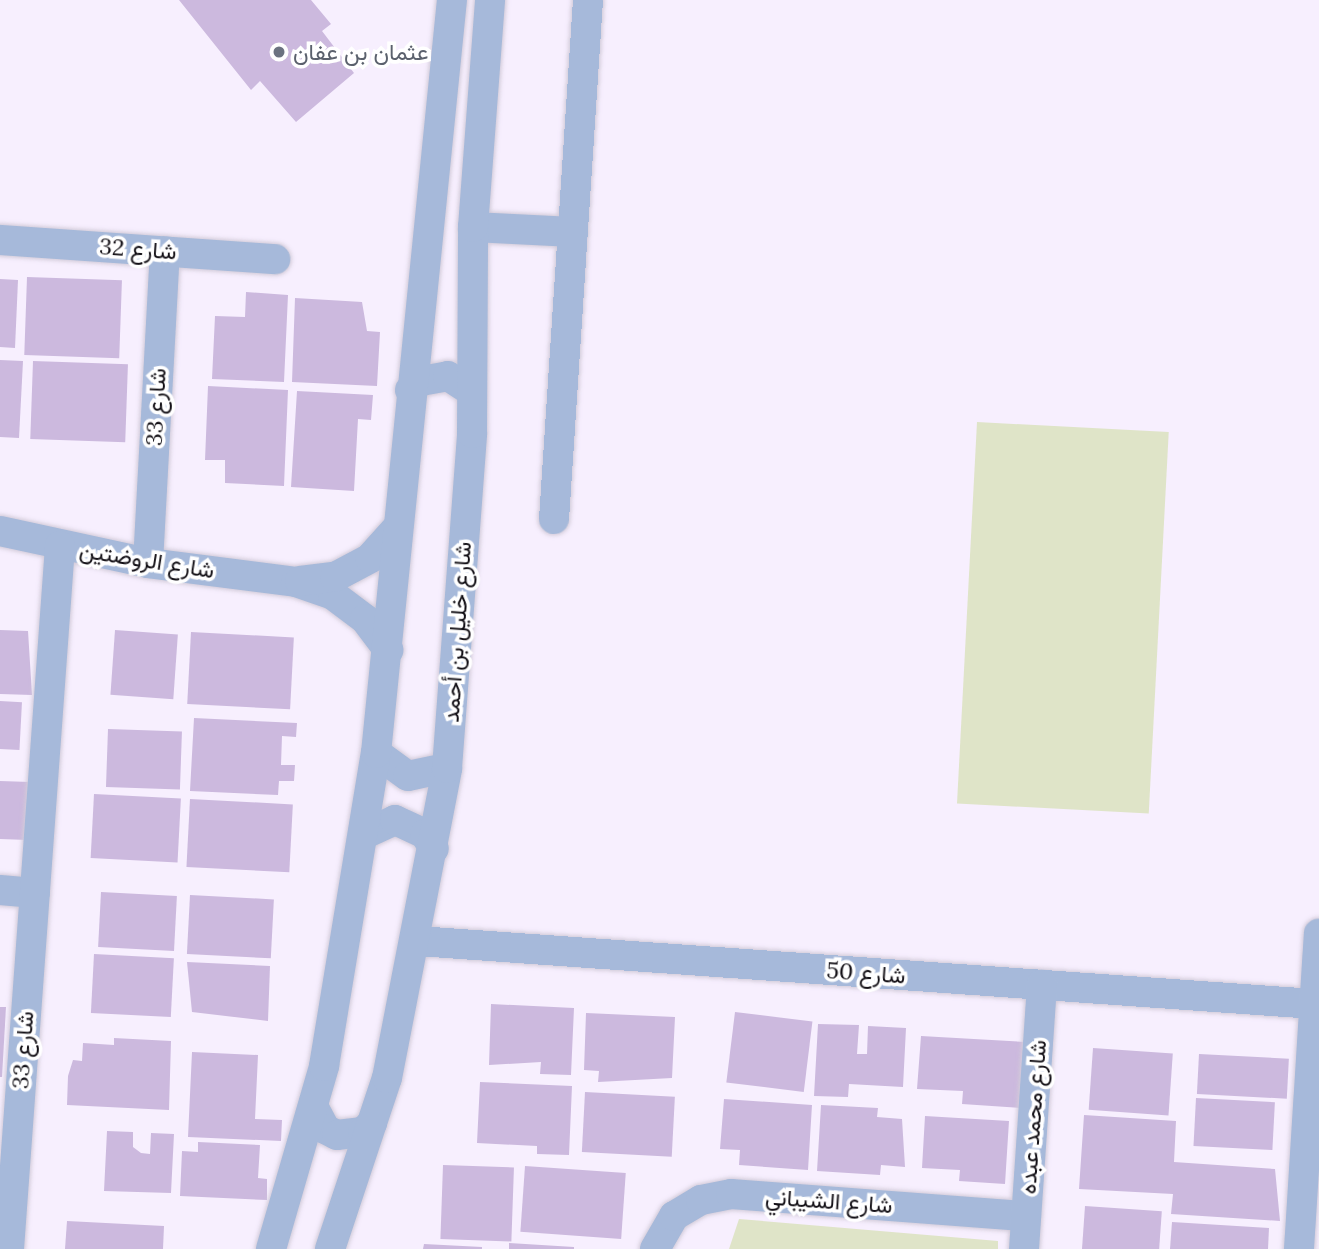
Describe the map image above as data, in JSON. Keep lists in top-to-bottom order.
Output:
{
  "streets": {
    "street": [
      "شارع 32",
      "شارع 33",
      "شارع الروضتين",
      "شارع خليل بن أحمد",
      "شارع 50",
      "شارع محمد عبده",
      "شارع الشيباني"
    ]
  },
  "crossings": [
    ["شارع 32", "شارع 33"],
    ["شارع 33", "شارع الروضتين"],
    ["شارع خليل بن أحمد", "شارع 50"],
    ["شارع 50", "شارع محمد عبده"],
    ["شارع محمد عبده", "شارع الشيباني"]
  ],
  "places": ["عثمان بن عفان"]
}
